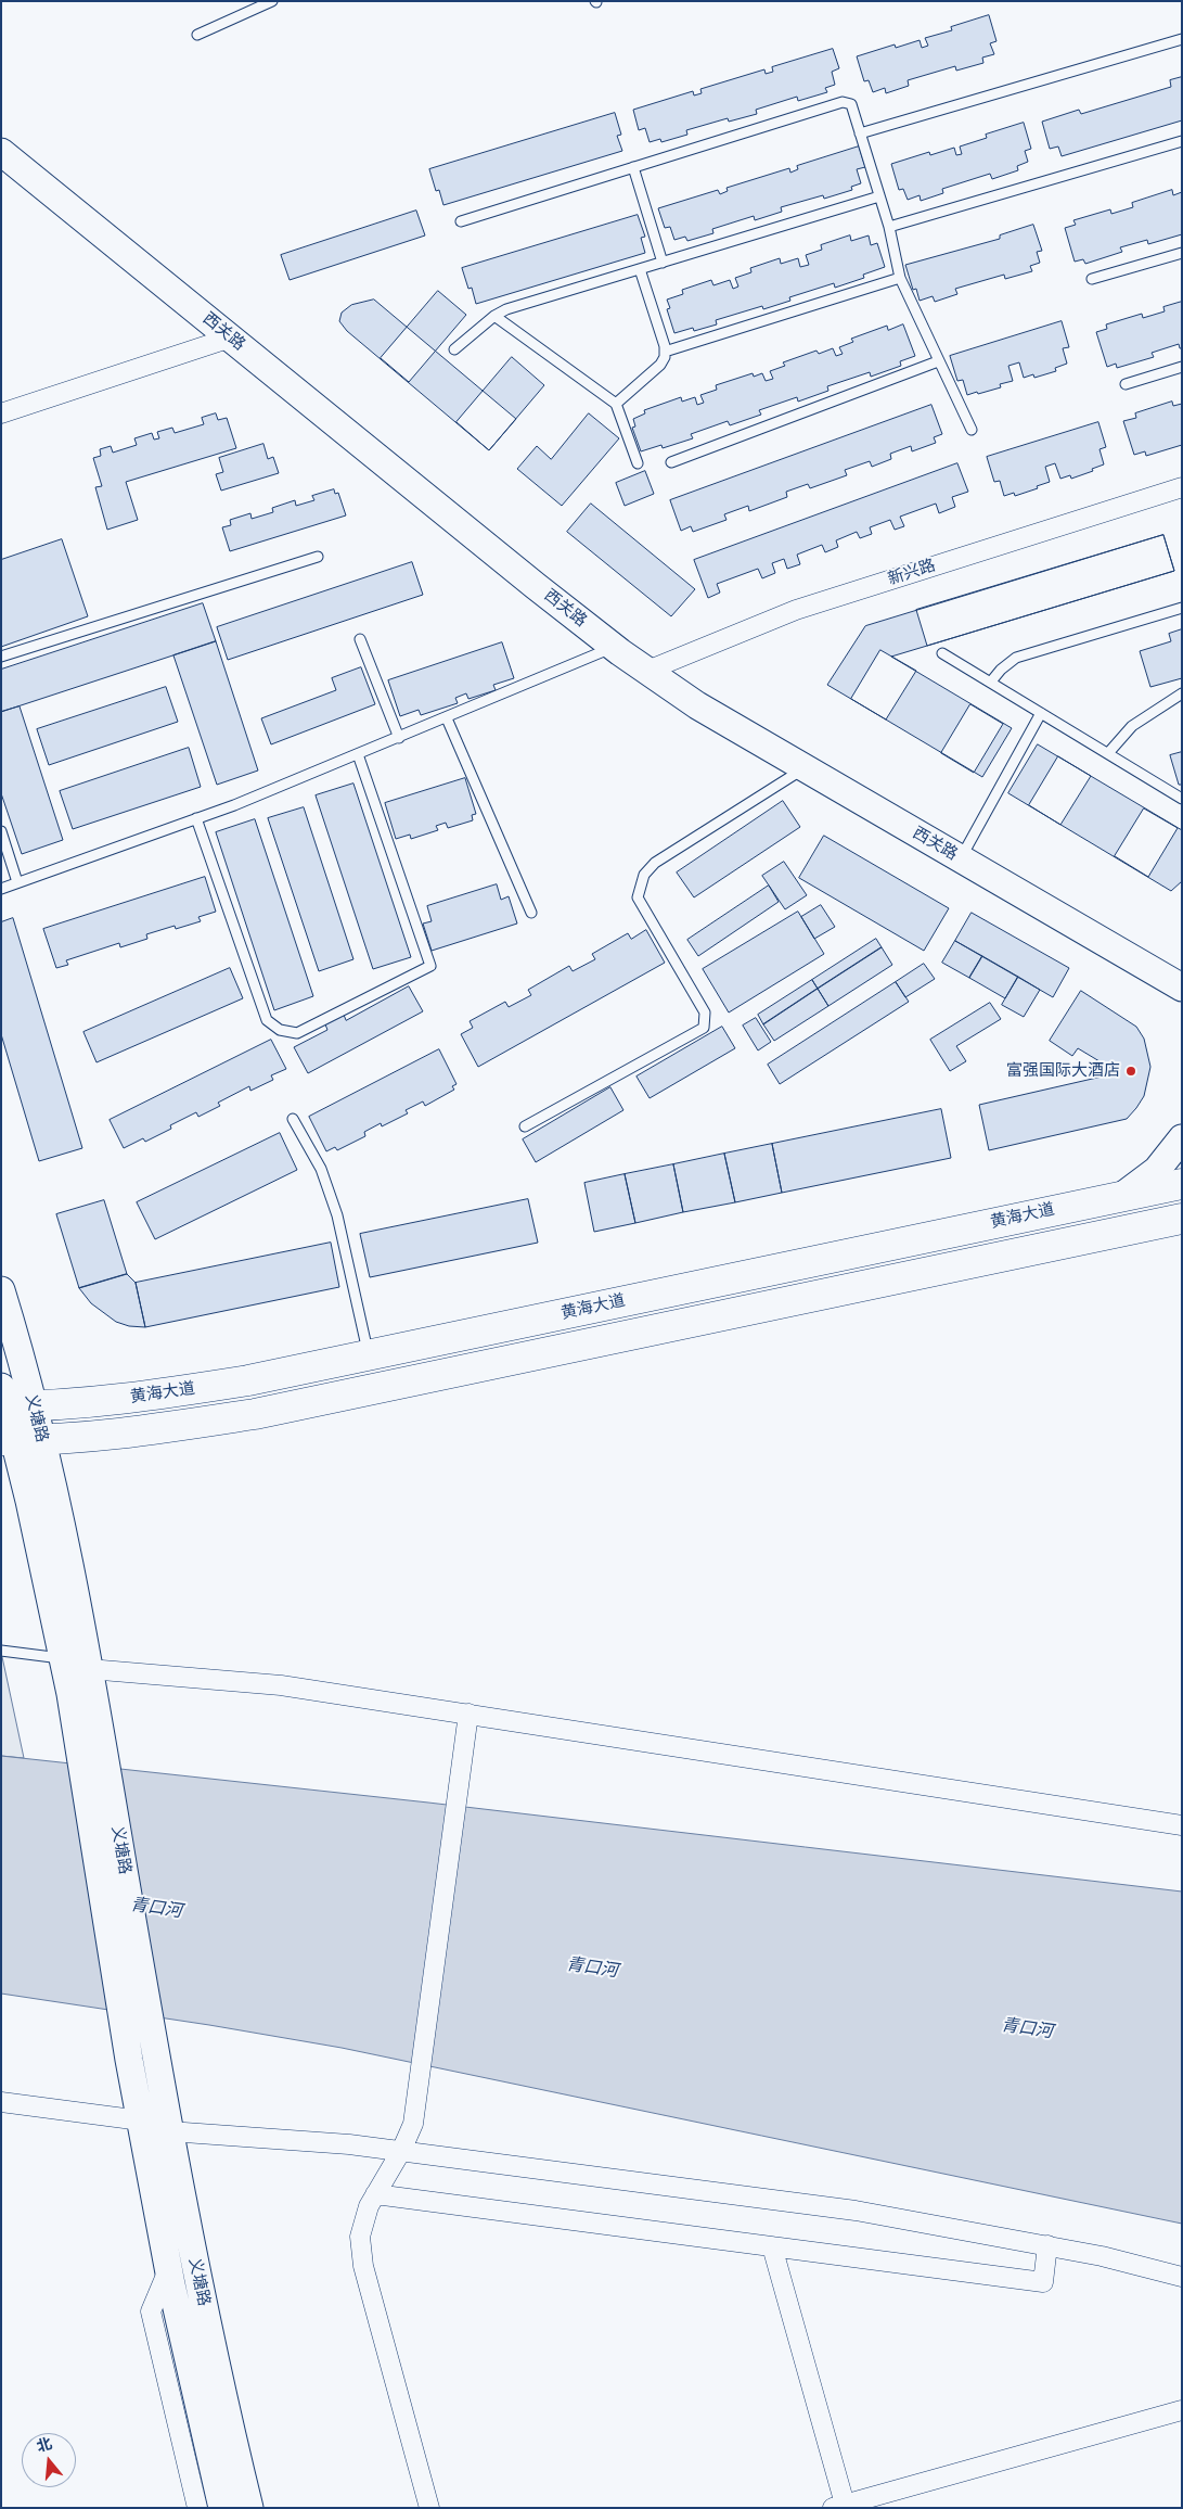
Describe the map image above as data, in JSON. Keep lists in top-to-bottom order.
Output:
{
  "streets": {
    "main road": ["西关路", "黄海大道", "义塘路"],
    "street": ["新兴路"]
  },
  "crossings": [
    ["西关路", "新兴路"],
    ["黄海大道", "义塘路"]
  ],
  "water": ["青口河"],
  "places": ["富强国际大酒店"],
  "north": "top"
}
